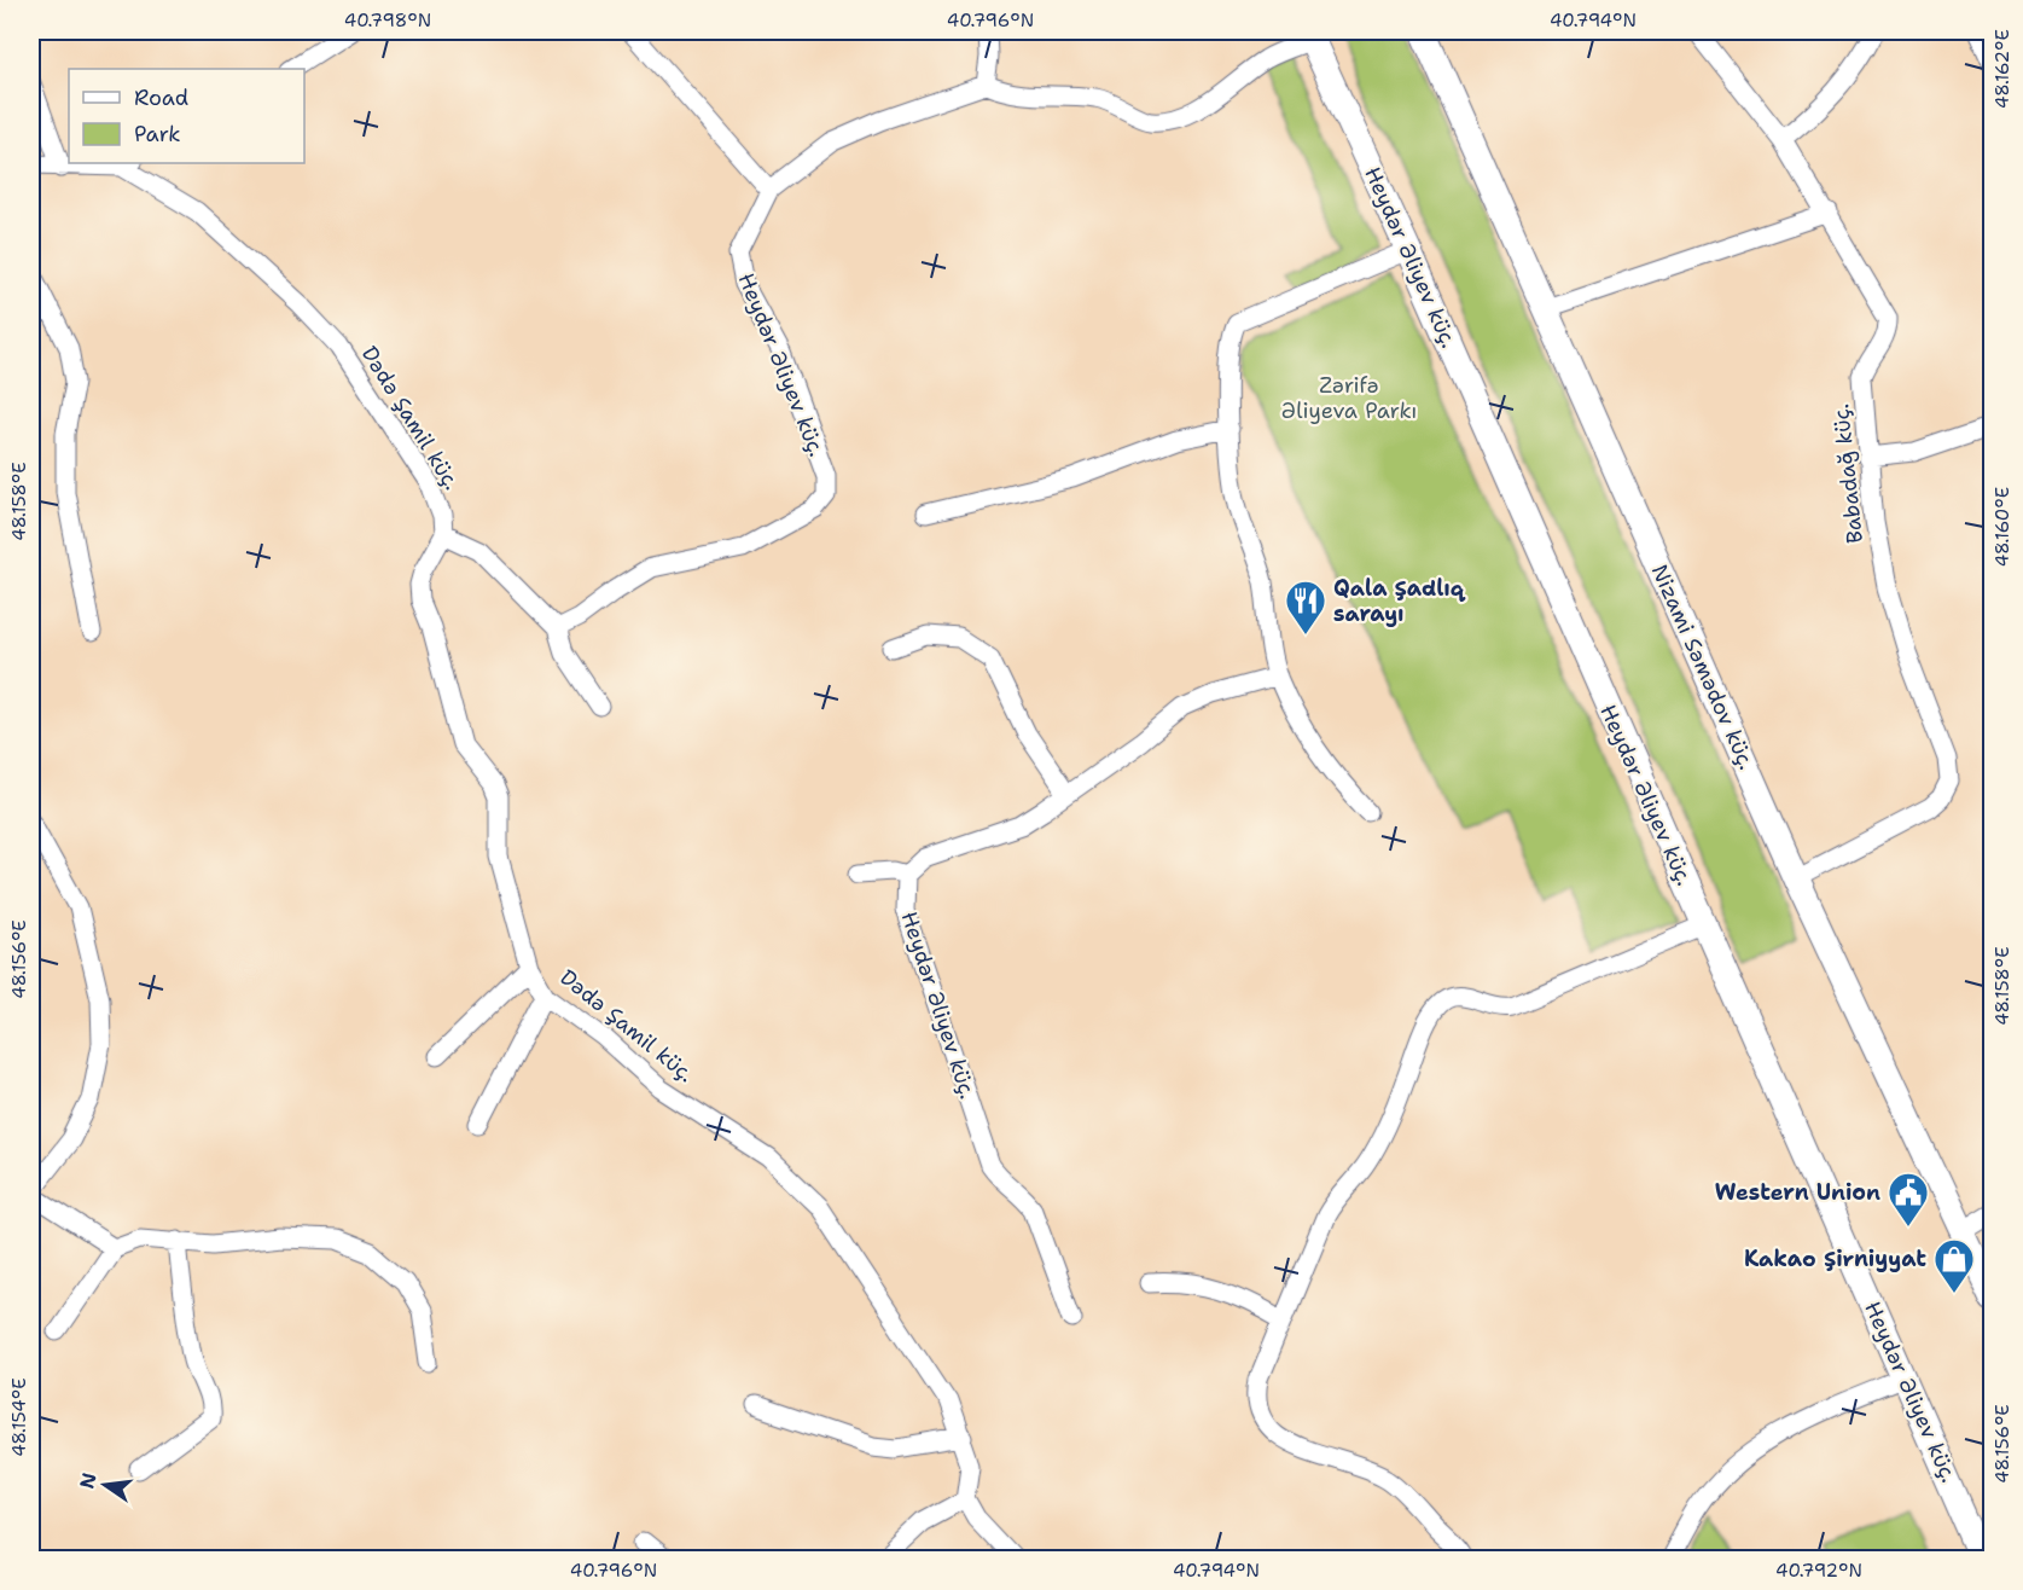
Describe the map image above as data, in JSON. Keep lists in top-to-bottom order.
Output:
{
  "streets": {
    "main road": ["Heydər Əliyev küç.", "Nizami Səmədov küç."],
    "street": ["Dədə Şamil küç.", "Babadağ küç."]
  },
  "crossings": [
    ["Babadağ küç.", "Nizami Səmədov küç."]
  ],
  "parks": ["Zərifə Əliyeva Parkı"],
  "places": {
    "restaurant": ["Qala Şadlıq sarayı"],
    "public building": ["Western Union"],
    "shop": ["Kakao Şirniyyat"]
  },
  "legend": ["Road", "Park"],
  "north": "left",
  "coordinates": [
    "40.798°N",
    "40.796°N",
    "40.794°N",
    "48.162°E",
    "48.158°E",
    "48.160°E",
    "48.156°E",
    "48.154°E",
    "40.792°N"
  ]
}
